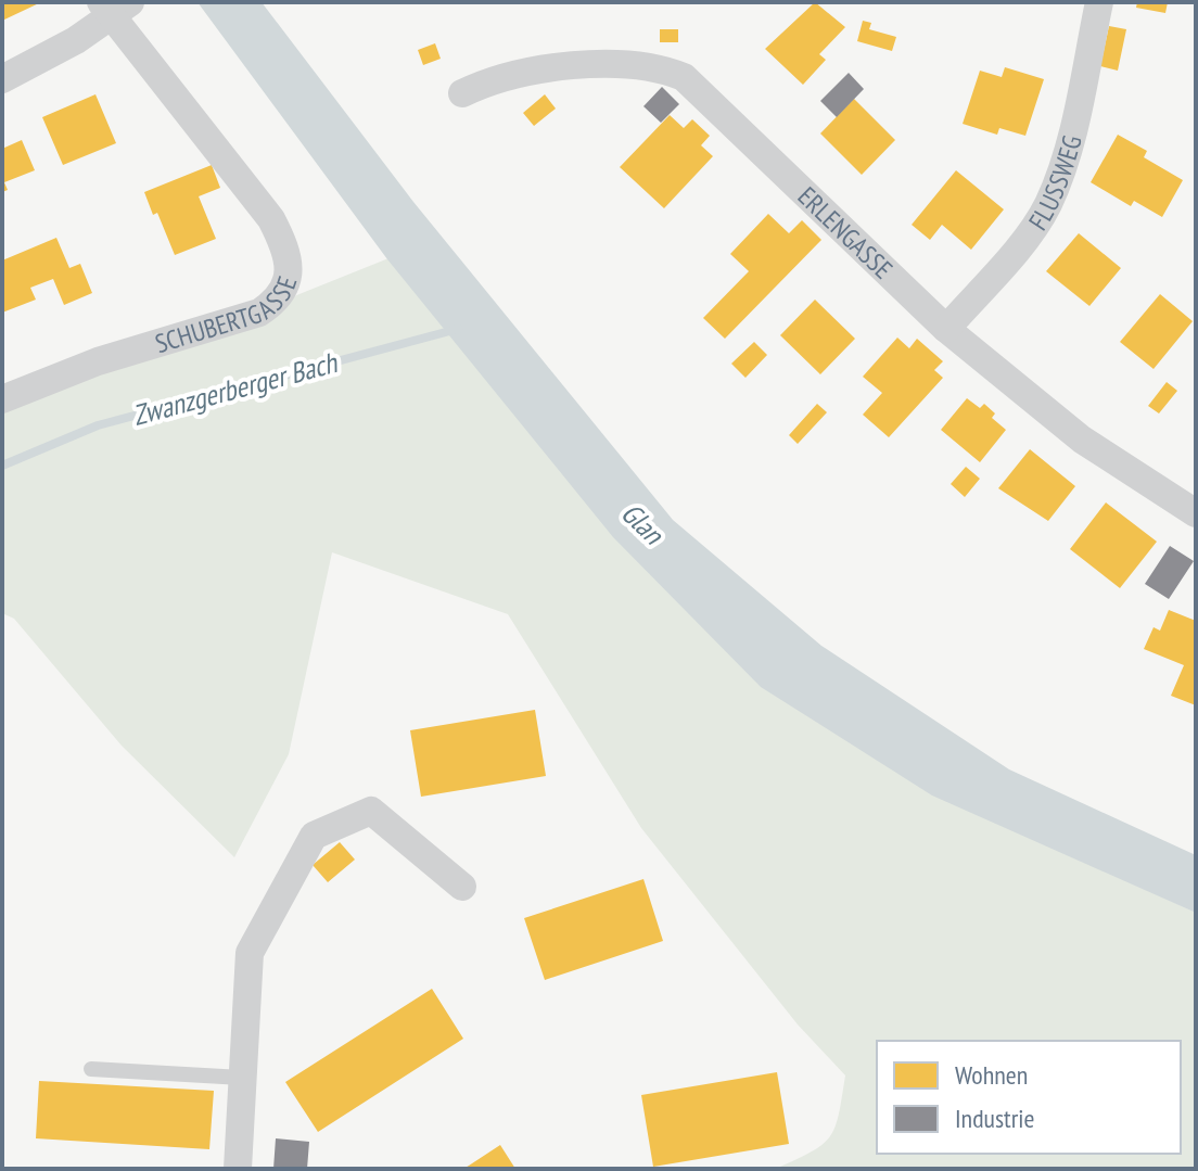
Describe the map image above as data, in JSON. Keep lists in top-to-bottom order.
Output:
{
  "streets": {
    "street": ["FLUSSWEG", "ERLENGASSE", "SCHUBERTGASSE"]
  },
  "crossings": [
    ["FLUSSWEG", "ERLENGASSE"]
  ],
  "water": ["Zwanzgerberger Bach", "Glan"],
  "legend": ["Wohnen", "Industrie"]
}
